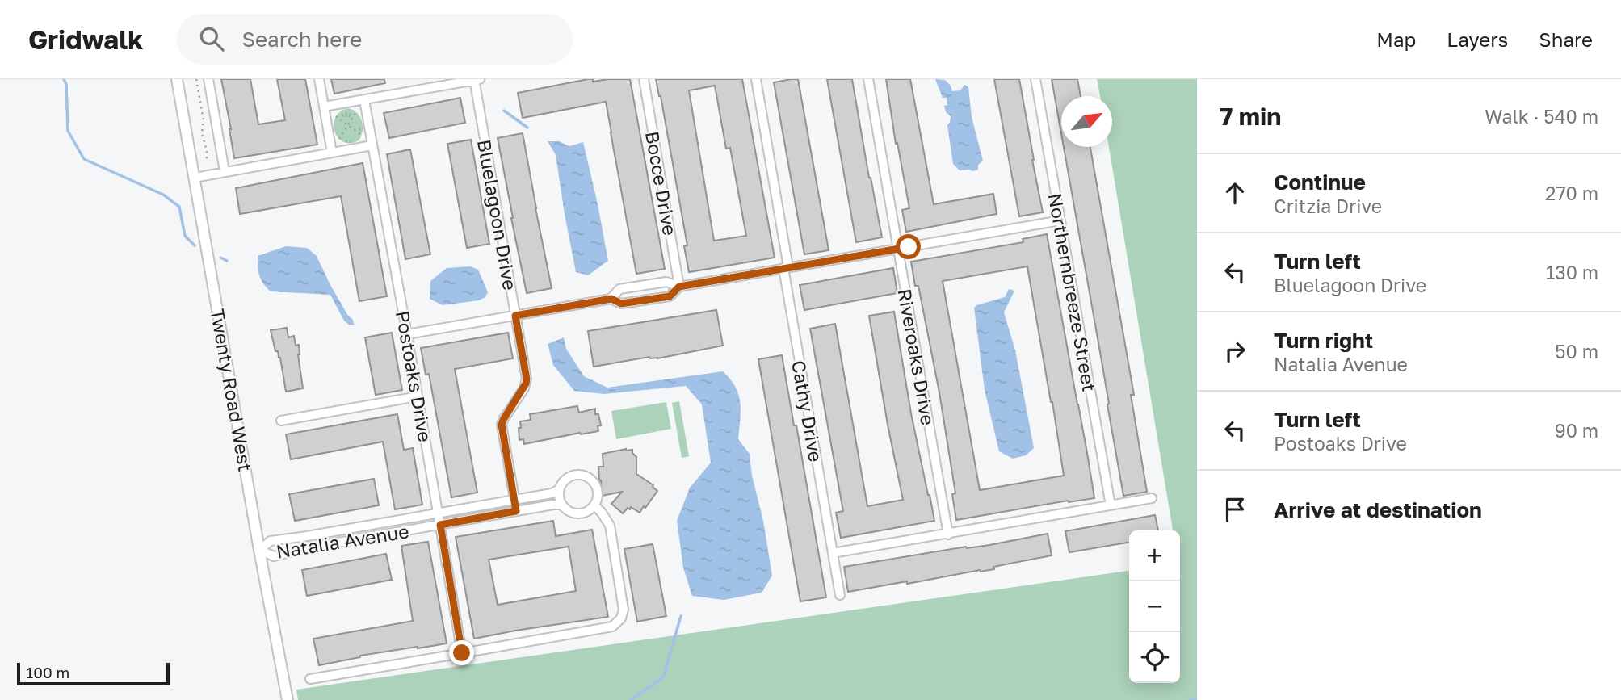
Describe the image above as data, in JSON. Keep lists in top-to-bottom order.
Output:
{
  "streets": {
    "street": [
      "Bocce Drive",
      "Bluelagoon Drive",
      "Northernbreeze Street",
      "Riveroaks Drive",
      "Postoaks Drive",
      "Twenty Road West",
      "Cathy Drive",
      "Natalia Avenue"
    ]
  },
  "crossings": [
    ["Bluelagoon Drive", "Natalia Avenue"],
    ["Postoaks Drive", "Natalia Avenue"],
    ["Twenty Road West", "Natalia Avenue"]
  ],
  "scale_bar": "100 m",
  "north": "top right",
  "page": {
    "header": "Gridwalk",
    "search": "Search here",
    "nav": ["Map", "Layers", "Share"],
    "heading": ["7 min", "Walk · 540 m"],
    "list": [
      ["Continue", "Critzia Drive", "270 m"],
      ["Turn left", "Bluelagoon Drive", "130 m"],
      ["Turn right", "Natalia Avenue", "50 m"],
      ["Turn left", "Postoaks Drive", "90 m"],
      "Arrive at destination"
    ],
    "map_buttons": ["+", "−"],
    "scale": "100 m"
  }
}
